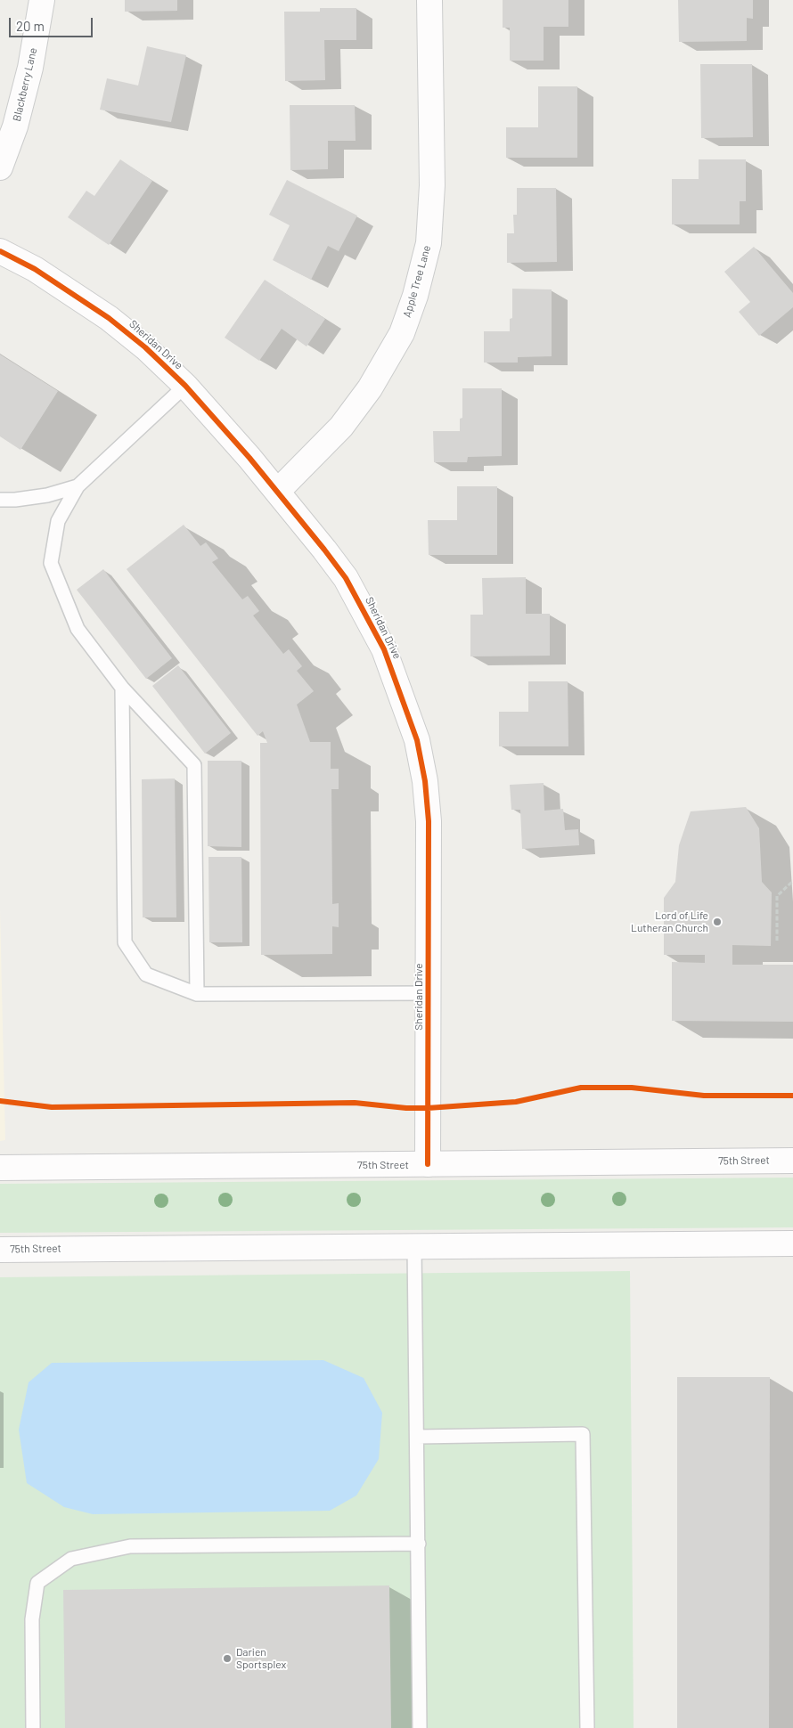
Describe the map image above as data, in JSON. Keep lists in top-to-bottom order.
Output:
{
  "streets": {
    "street": [
      "Blackberry Lane",
      "Apple Tree Lane",
      "Sheridan Drive",
      "75th Street"
    ]
  },
  "crossings": [
    ["Apple Tree Lane", "Sheridan Drive"],
    ["Sheridan Drive", "75th Street"]
  ],
  "places": ["Lord of Life Lutheran Church", "Darien Sportsplex"],
  "scale_bar": "20 m"
}
